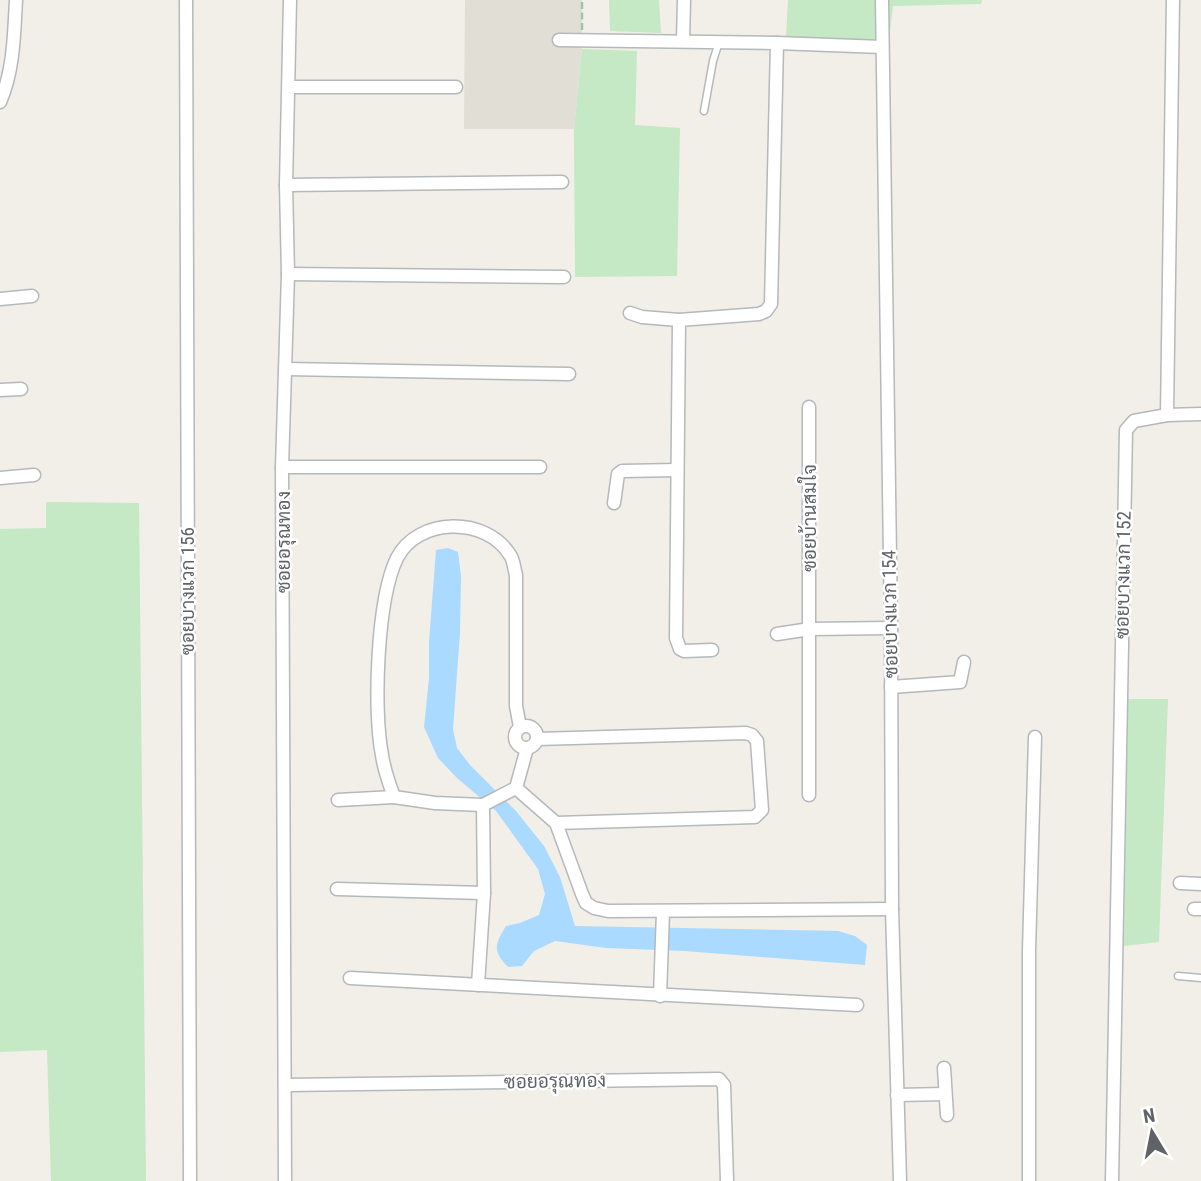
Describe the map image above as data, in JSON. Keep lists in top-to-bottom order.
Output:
{
  "streets": {
    "street": [
      "ซอยบ้านสมใจ",
      "ซอยอรุณทอง",
      "ซอยบางแวก 152",
      "ซอยบางแวก 156",
      "ซอยบางแวก 154"
    ]
  },
  "north": "top"
}
